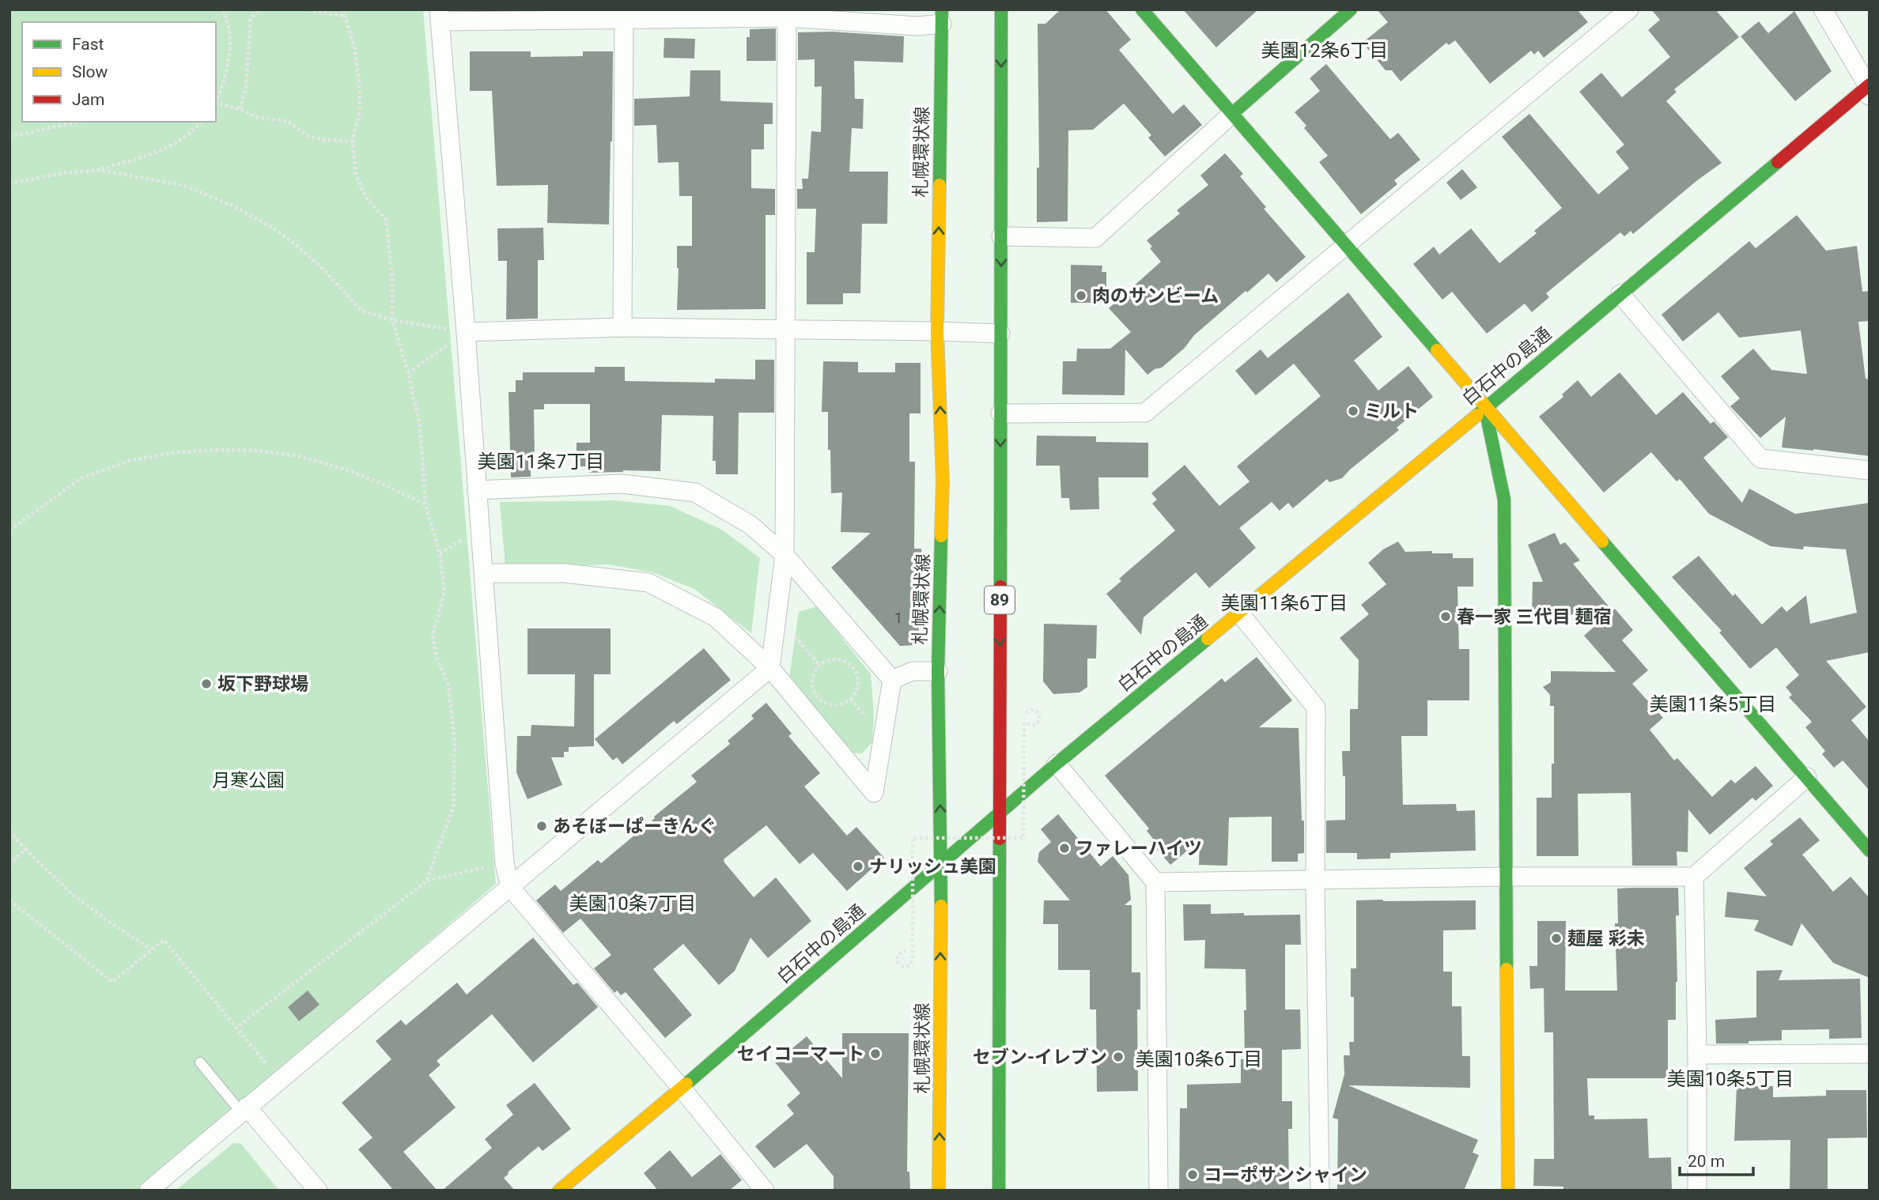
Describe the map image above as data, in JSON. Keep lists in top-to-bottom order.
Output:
{
  "streets": {
    "street": ["札幌環状線", "白石中の島通", "89"]
  },
  "crossings": [
    ["札幌環状線", "白石中の島通"],
    ["白石中の島通", "89"]
  ],
  "districts": [
    "美園12条6丁目",
    "美園11条7丁目",
    "美園11条6丁目",
    "美園11条5丁目",
    "美園10条7丁目",
    "美園10条6丁目",
    "美園10条5丁目"
  ],
  "parks": ["月寒公園"],
  "places": [
    "肉のサンビーム",
    "ミルト",
    "春一家 三代目 麺宿",
    "坂下野球場",
    "あそぼーぱーきんぐ",
    "ファレーハイツ",
    "ナリッシュ美園",
    "麺屋 彩未",
    "セイコーマート",
    "セブン-イレブン",
    "コーポサンシャイン"
  ],
  "house_numbers": ["1"],
  "legend": ["Fast", "Slow", "Jam"],
  "scale_bar": "20 m"
}
